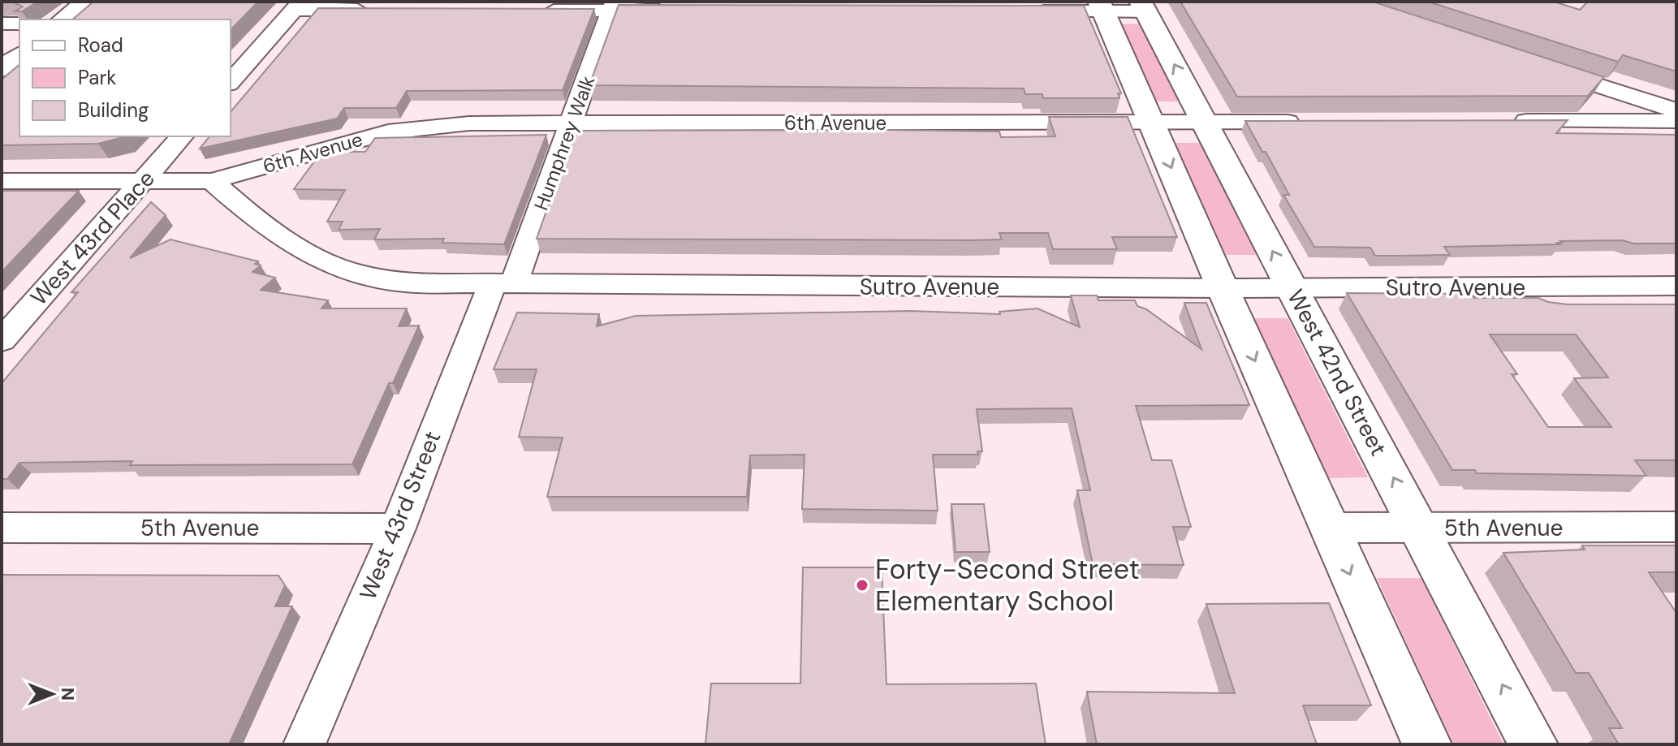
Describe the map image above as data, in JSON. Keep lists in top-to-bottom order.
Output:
{
  "streets": {
    "street": [
      "6th Avenue",
      "Humphrey Walk",
      "West 43rd Place",
      "Sutro Avenue",
      "West 42nd Street",
      "West 43rd Street",
      "5th Avenue"
    ]
  },
  "crossings": [
    ["6th Avenue", "Humphrey Walk"],
    ["6th Avenue", "West 43rd Place"],
    ["6th Avenue", "Sutro Avenue"],
    ["6th Avenue", "West 42nd Street"],
    ["Humphrey Walk", "Sutro Avenue"],
    ["Humphrey Walk", "West 43rd Street"],
    ["Sutro Avenue", "West 42nd Street"],
    ["Sutro Avenue", "West 43rd Street"],
    ["West 42nd Street", "5th Avenue"],
    ["West 43rd Street", "5th Avenue"]
  ],
  "places": ["Forty-Second Street Elementary School"],
  "legend": ["Road", "Park", "Building"],
  "north": "right"
}
